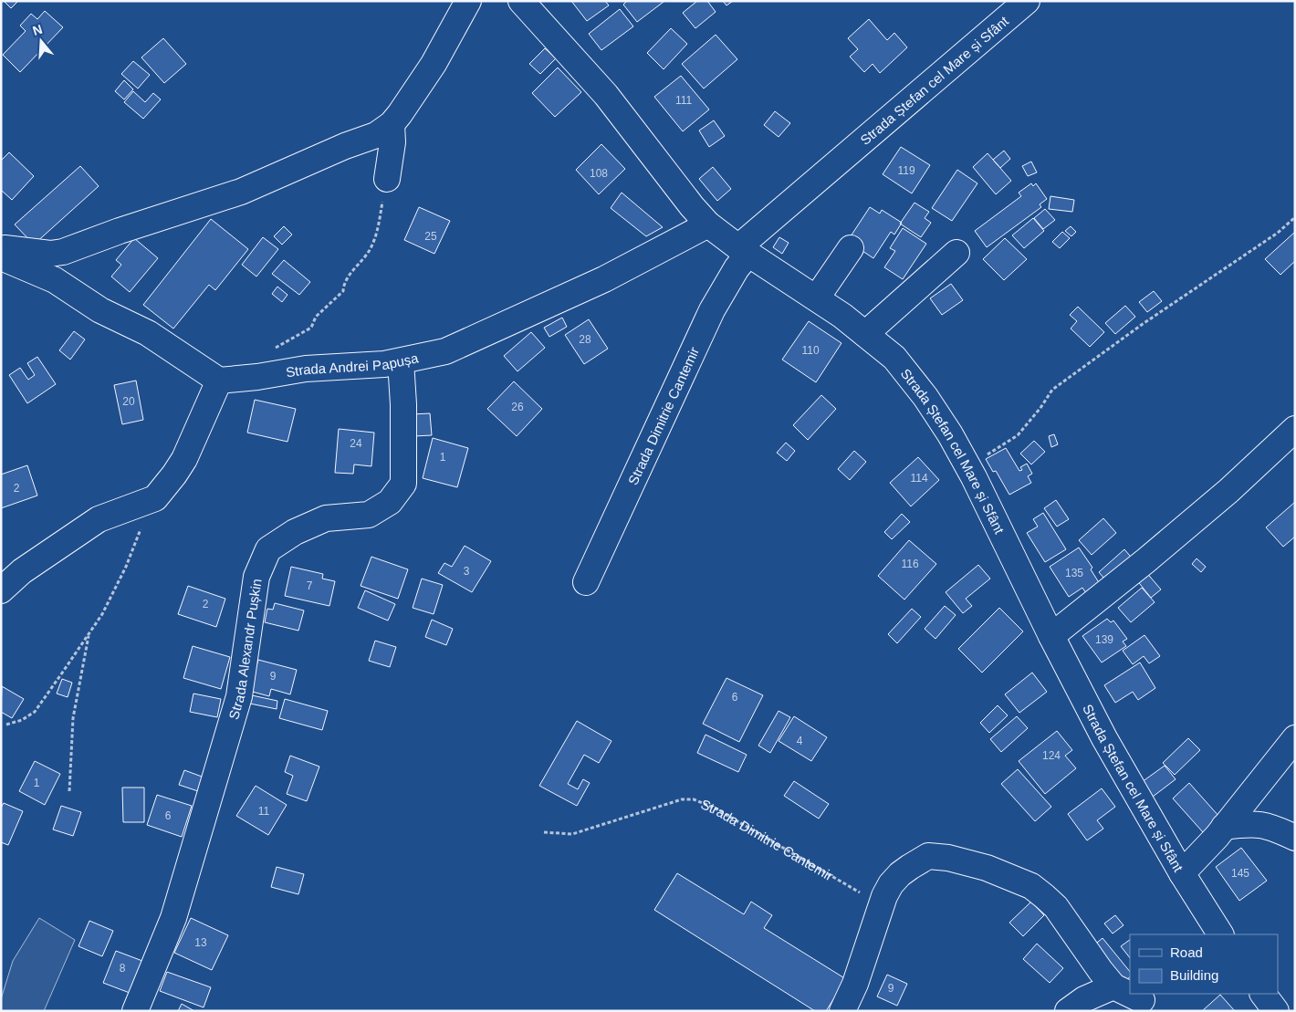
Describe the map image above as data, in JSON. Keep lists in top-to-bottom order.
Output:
{
  "streets": {
    "street": [
      "Strada Ștefan cel Mare și Sfânt",
      "Strada Andrei Papușa",
      "Strada Dimitrie Cantemir",
      "Strada Alexandr Pușkin"
    ]
  },
  "crossings": [
    ["Strada Ștefan cel Mare și Sfânt", "Strada Andrei Papușa"],
    ["Strada Ștefan cel Mare și Sfânt", "Strada Dimitrie Cantemir"],
    ["Strada Andrei Papușa", "Strada Alexandr Pușkin"]
  ],
  "house_numbers": [
    "111",
    "119",
    "108",
    "25",
    "28",
    "110",
    "20",
    "26",
    "24",
    "1",
    "114",
    "2",
    "116",
    "3",
    "135",
    "7",
    "2",
    "139",
    "9",
    "6",
    "4",
    "124",
    "1",
    "11",
    "6",
    "145",
    "13",
    "8",
    "9"
  ],
  "legend": ["Road", "Building"],
  "north": "top"
}
